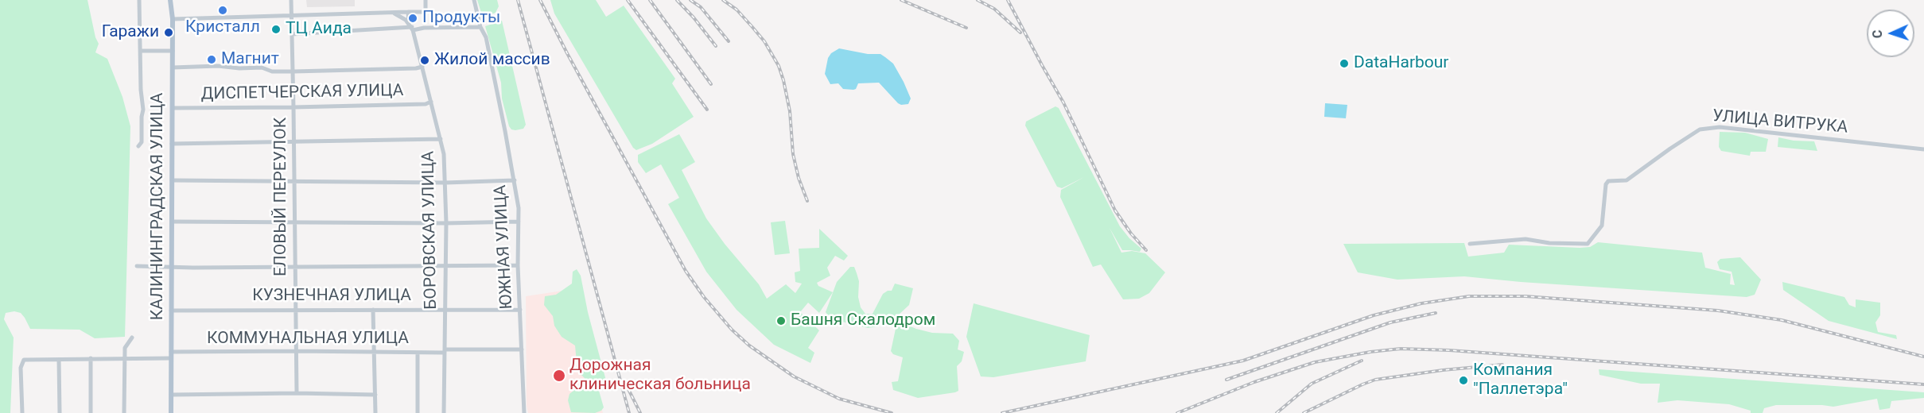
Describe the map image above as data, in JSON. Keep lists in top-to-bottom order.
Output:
{
  "streets": {
    "main road": ["КАЛИНИНГРАДСКАЯ УЛИЦА"],
    "street": [
      "ДИСПЕТЧЕРСКАЯ УЛИЦА",
      "УЛИЦА ВИТРУКА",
      "ЕЛОВЫЙ ПЕРЕУЛОК",
      "БОРОВСКАЯ УЛИЦА",
      "ЮЖНАЯ УЛИЦА",
      "КУЗНЕЧНАЯ УЛИЦА",
      "КОММУНАЛЬНАЯ УЛИЦА"
    ]
  },
  "crossings": [
    ["ДИСПЕТЧЕРСКАЯ УЛИЦА", "ЕЛОВЫЙ ПЕРЕУЛОК"],
    ["ДИСПЕТЧЕРСКАЯ УЛИЦА", "КАЛИНИНГРАДСКАЯ УЛИЦА"],
    ["ДИСПЕТЧЕРСКАЯ УЛИЦА", "БОРОВСКАЯ УЛИЦА"],
    ["ЕЛОВЫЙ ПЕРЕУЛОК", "КУЗНЕЧНАЯ УЛИЦА"],
    ["ЕЛОВЫЙ ПЕРЕУЛОК", "КОММУНАЛЬНАЯ УЛИЦА"],
    ["КАЛИНИНГРАДСКАЯ УЛИЦА", "КУЗНЕЧНАЯ УЛИЦА"],
    ["КАЛИНИНГРАДСКАЯ УЛИЦА", "КОММУНАЛЬНАЯ УЛИЦА"],
    ["БОРОВСКАЯ УЛИЦА", "КУЗНЕЧНАЯ УЛИЦА"],
    ["БОРОВСКАЯ УЛИЦА", "КОММУНАЛЬНАЯ УЛИЦА"],
    ["ЮЖНАЯ УЛИЦА", "КУЗНЕЧНАЯ УЛИЦА"],
    ["ЮЖНАЯ УЛИЦА", "КОММУНАЛЬНАЯ УЛИЦА"]
  ],
  "places": [
    "Кристалл",
    "Продукты",
    "ТЦ Аида",
    "Гаражи",
    "Магнит",
    "Жилой массив",
    "DataHarbour",
    "Башня Скалодром",
    "Дорожная клиническая больница",
    "Компания \"Паллетэра\""
  ],
  "north": "left"
}
